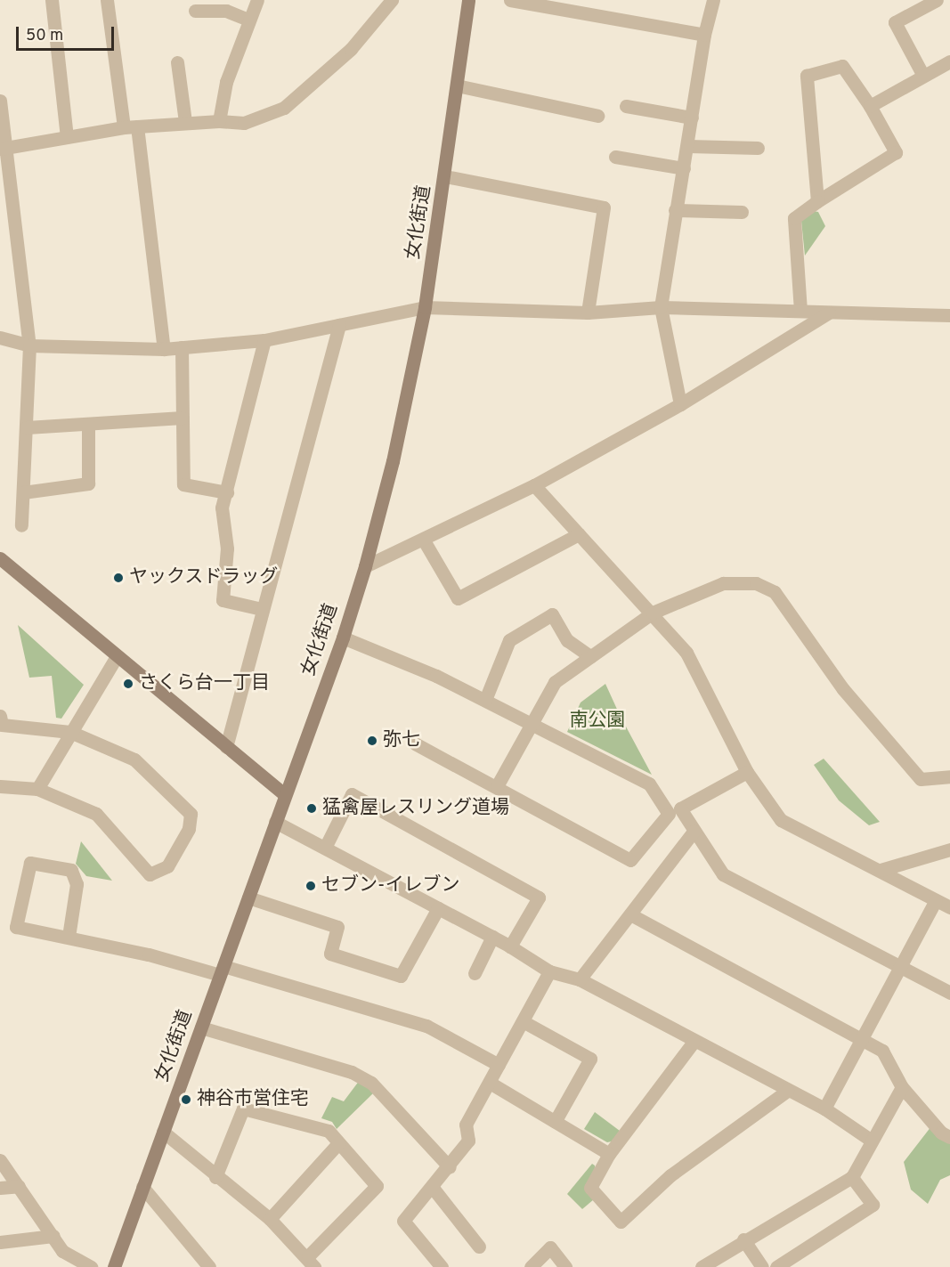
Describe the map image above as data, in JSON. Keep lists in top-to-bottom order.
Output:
{
  "streets": {
    "street": ["女化街道"]
  },
  "parks": ["南公園"],
  "places": [
    "ヤックスドラッグ",
    "さくら台一丁目",
    "弥七",
    "猛禽屋レスリング道場",
    "セブン-イレブン",
    "神谷市営住宅"
  ],
  "scale_bar": "50 m"
}
